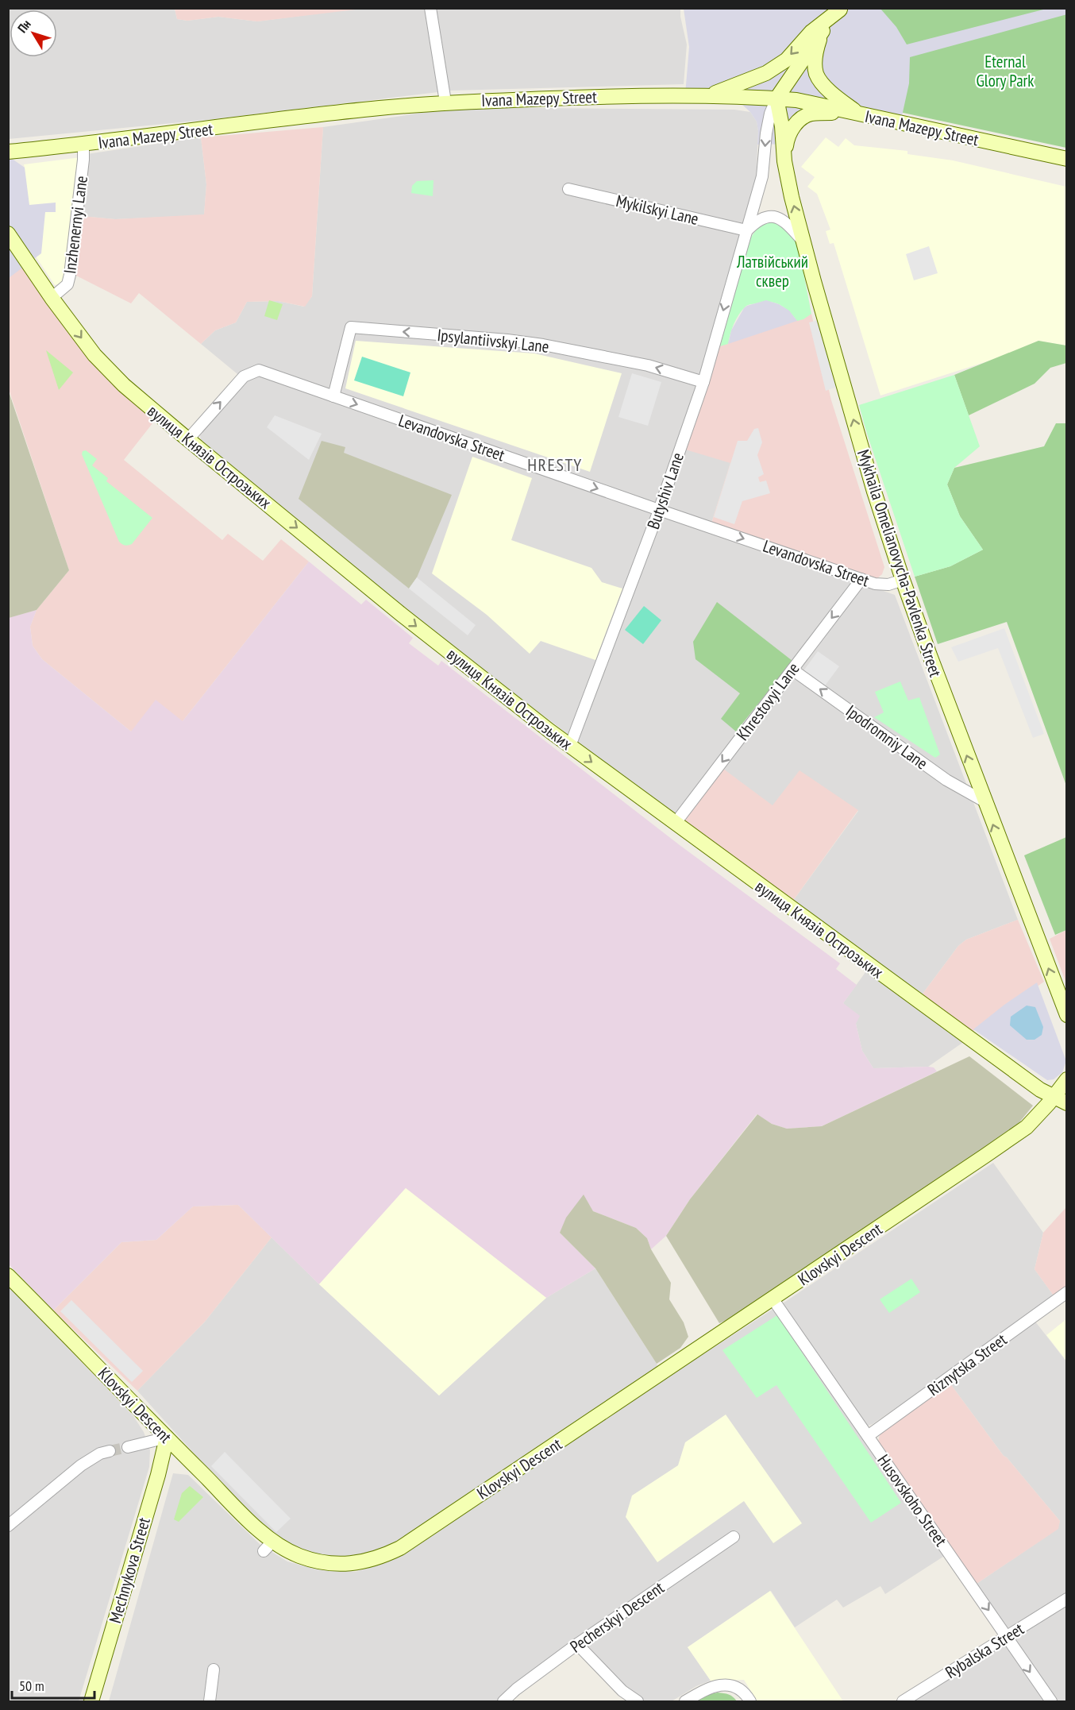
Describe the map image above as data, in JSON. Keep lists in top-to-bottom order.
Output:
{
  "streets": {
    "main road": [
      "Ivana Mazepy Street",
      "вулиця Князів Острозьких",
      "Mykhaila Omelianovycha-Pavlenka Street",
      "Klovskyi Descent",
      "Mechnykova Street"
    ],
    "street": [
      "Mykilskyi Lane",
      "Inzhenernyi Lane",
      "Ipsylantiivskyi Lane",
      "Levandovska Street",
      "Butyshiv Lane",
      "Khrestovyi Lane",
      "Ipodromniy Lane",
      "Riznytska Street",
      "Husovskoho Street",
      "Pecherskyi Descent",
      "Rybalska Street"
    ]
  },
  "crossings": [
    ["Ivana Mazepy Street", "Inzhenernyi Lane"],
    ["Ivana Mazepy Street", "Butyshiv Lane"],
    ["Ivana Mazepy Street", "Mykhaila Omelianovycha-Pavlenka Street"],
    ["Mykilskyi Lane", "Butyshiv Lane"],
    ["Inzhenernyi Lane", "вулиця Князів Острозьких"],
    ["Ipsylantiivskyi Lane", "Levandovska Street"],
    ["Ipsylantiivskyi Lane", "Butyshiv Lane"],
    ["Levandovska Street", "вулиця Князів Острозьких"],
    ["Levandovska Street", "Butyshiv Lane"],
    ["Levandovska Street", "Mykhaila Omelianovycha-Pavlenka Street"],
    ["Levandovska Street", "Khrestovyi Lane"],
    ["вулиця Князів Острозьких", "Butyshiv Lane"],
    ["вулиця Князів Острозьких", "Khrestovyi Lane"],
    ["вулиця Князів Острозьких", "Klovskyi Descent"],
    ["Butyshiv Lane", "Mykhaila Omelianovycha-Pavlenka Street"],
    ["Mykhaila Omelianovycha-Pavlenka Street", "Ipodromniy Lane"],
    ["Khrestovyi Lane", "Ipodromniy Lane"],
    ["Klovskyi Descent", "Husovskoho Street"],
    ["Klovskyi Descent", "Mechnykova Street"],
    ["Riznytska Street", "Husovskoho Street"],
    ["Husovskoho Street", "Rybalska Street"]
  ],
  "one_way": [
    "Ipsylantiivskyi Lane",
    "Levandovska Street",
    "вулиця Князів Острозьких",
    "Butyshiv Lane",
    "Mykhaila Omelianovycha-Pavlenka Street",
    "Khrestovyi Lane",
    "Ipodromniy Lane",
    "Husovskoho Street"
  ],
  "districts": ["HRESTY"],
  "parks": ["Eternal Glory Park", "Латвійський сквер"],
  "scale_bar": "50 m",
  "north": "top left"
}
